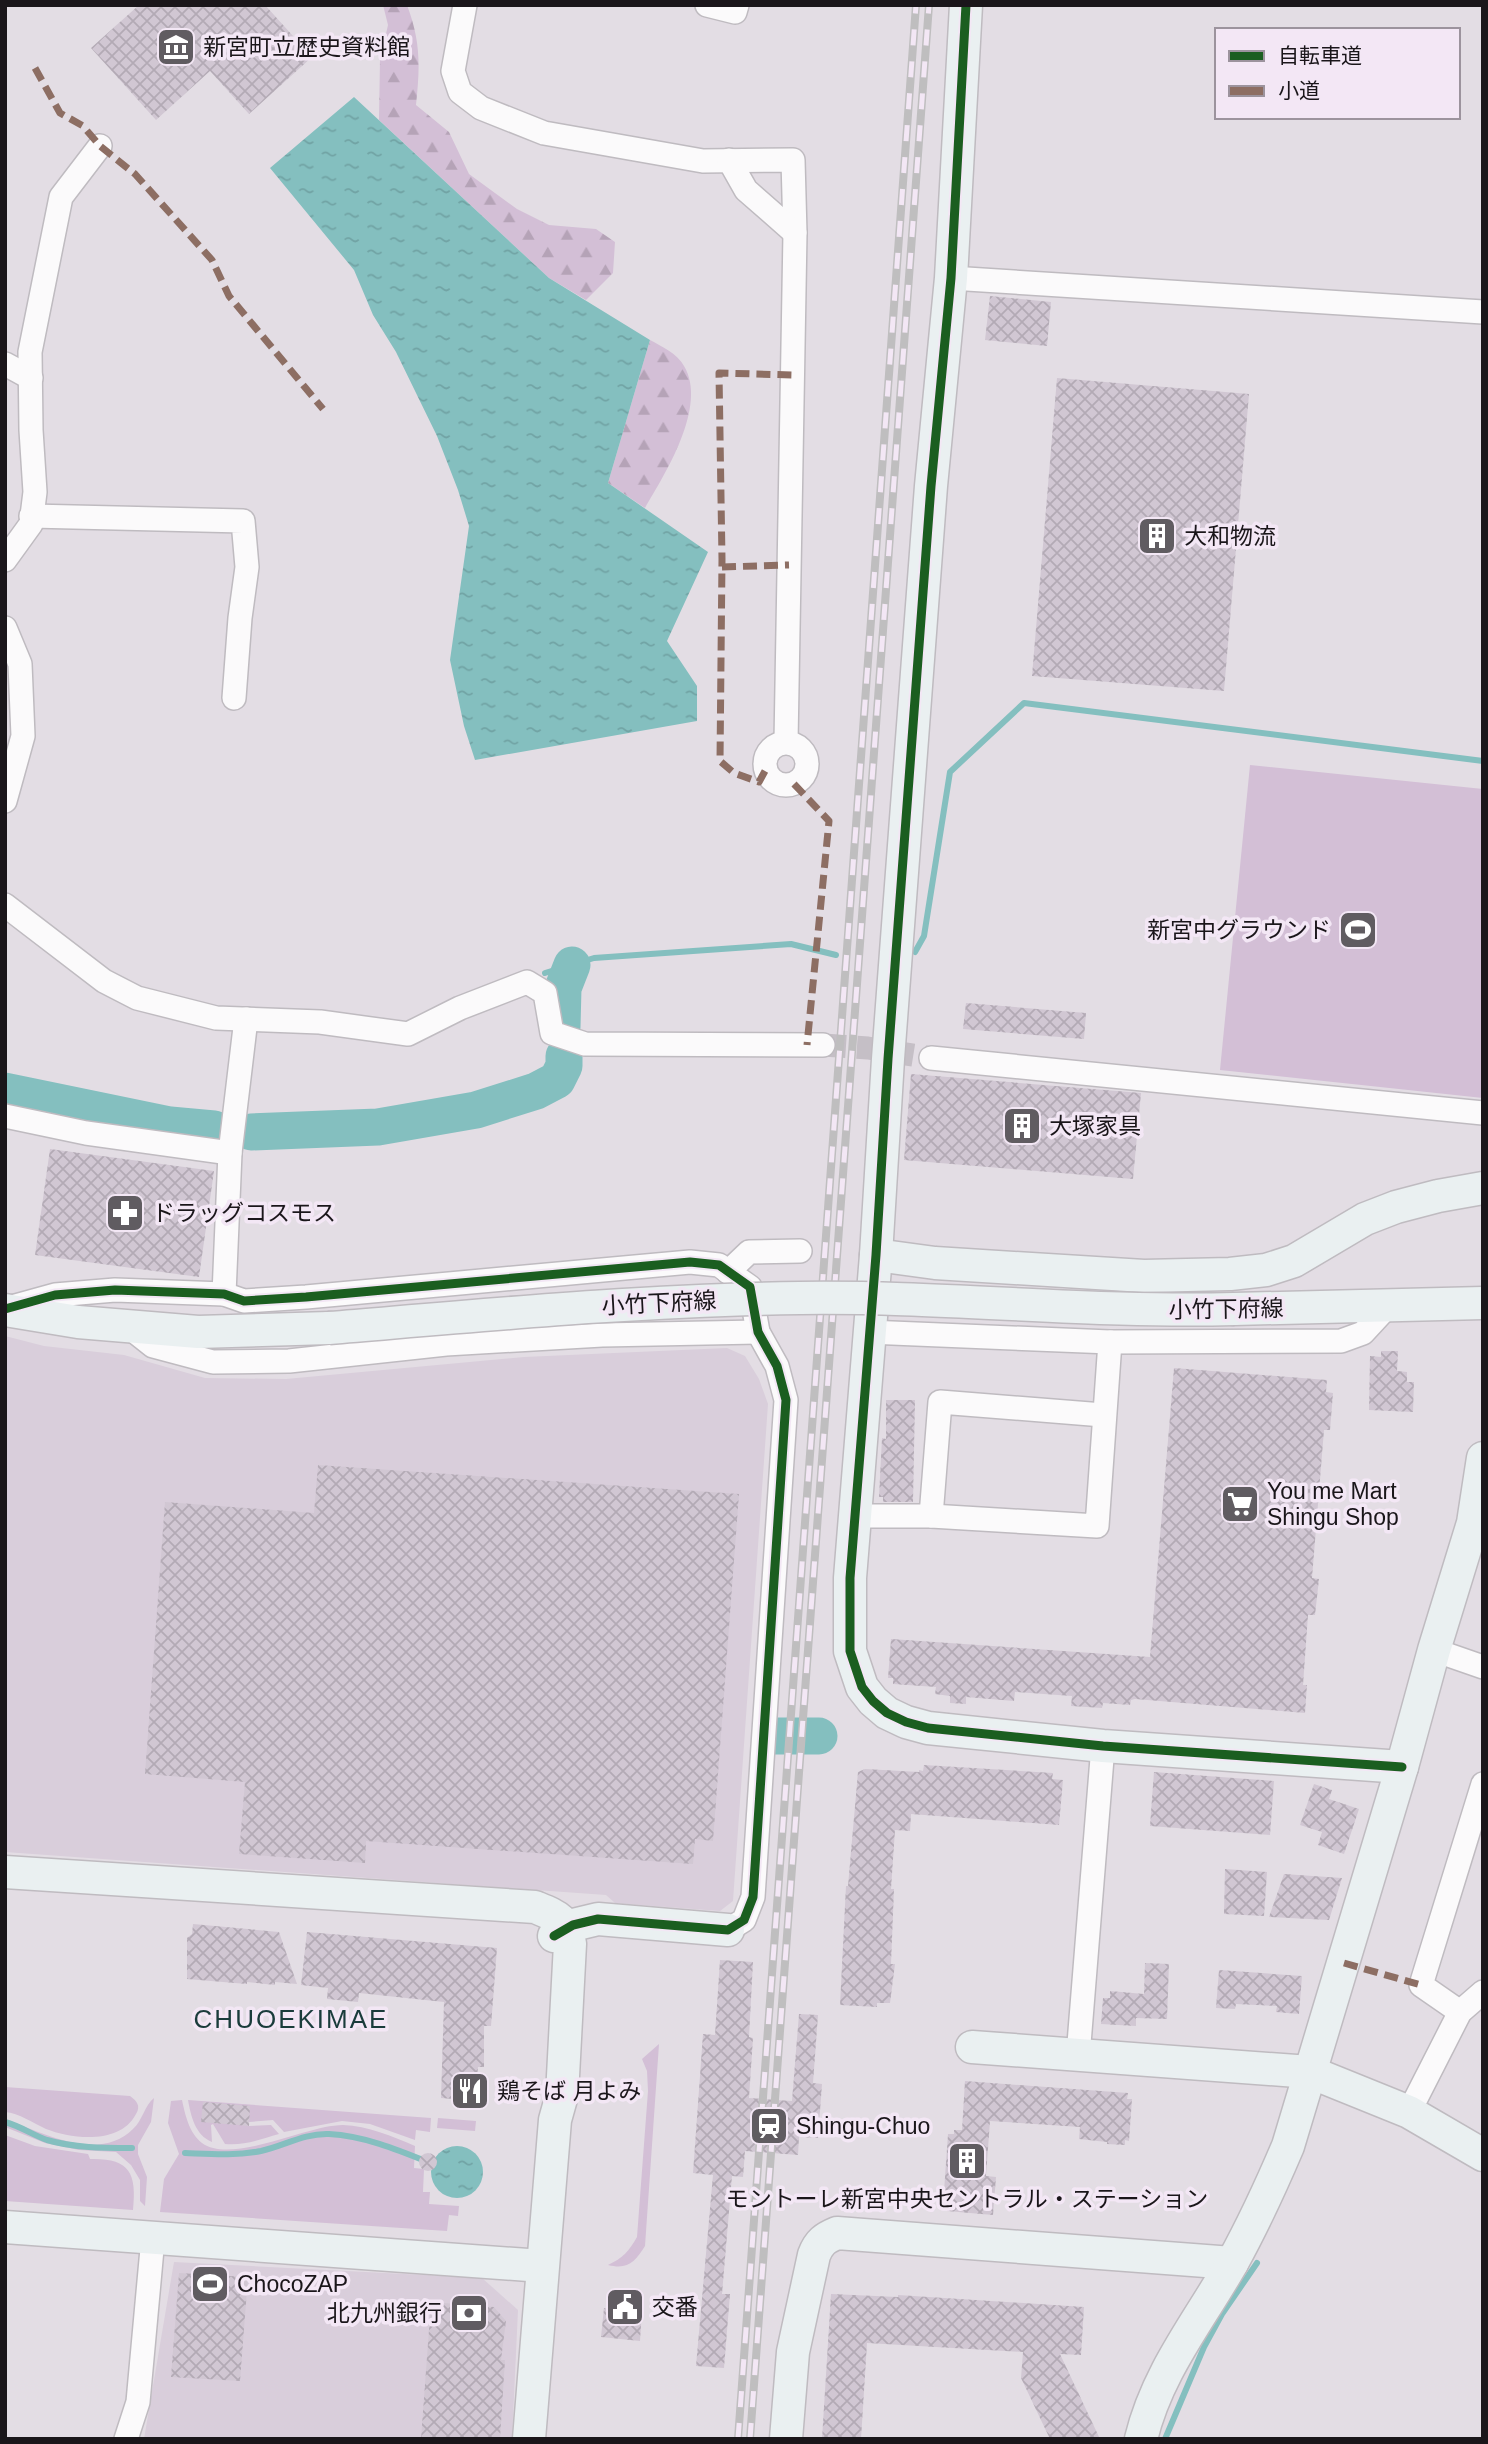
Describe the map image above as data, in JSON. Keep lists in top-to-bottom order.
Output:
{
  "streets": {
    "street": ["小竹下府線"]
  },
  "districts": ["CHUOEKIMAE"],
  "places": {
    "museum": ["新宮町立歴史資料館"],
    "building": ["大和物流", "大塚家具", "モントーレ新宮中央セントラル・ステーション"],
    "sports": ["新宮中グラウンド", "ChocoZAP"],
    "pharmacy": ["ドラッグコスモス"],
    "supermarket": ["You me Mart Shingu Shop"],
    "restaurant": ["鶏そば 月よみ"],
    "station": ["Shingu-Chuo"],
    "public building": ["交番"],
    "bank": ["北九州銀行"]
  },
  "legend": ["自転車道", "小道"]
}
